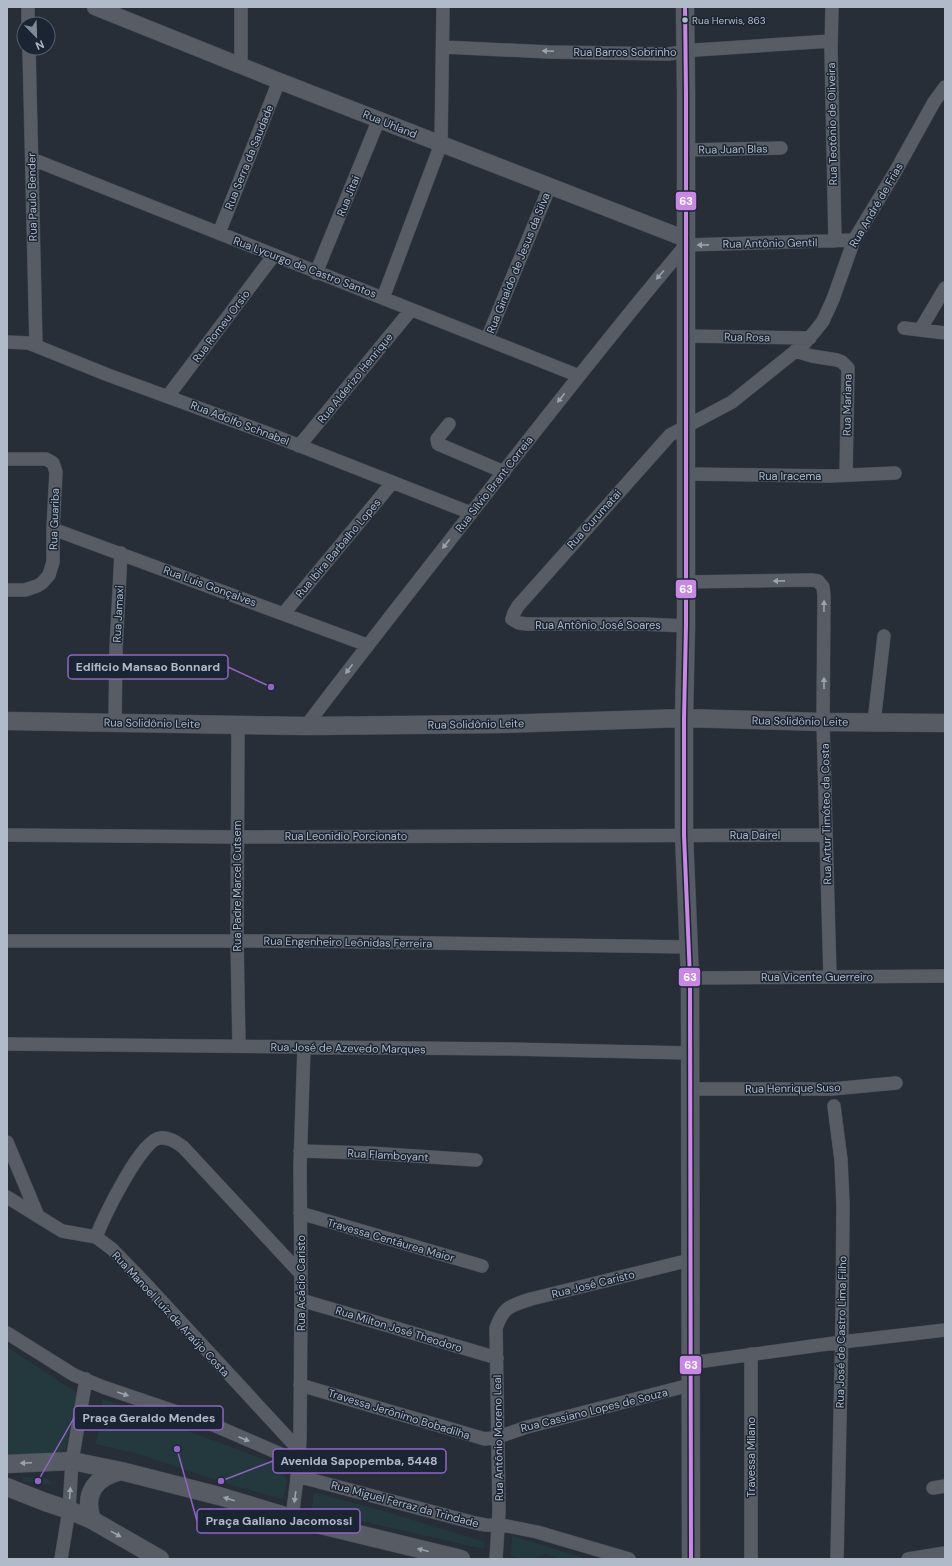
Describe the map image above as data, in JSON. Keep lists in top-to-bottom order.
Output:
{
  "streets": {
    "main road": ["Rua Solidônio Leite"],
    "street": [
      "Rua Barros Sobrinho",
      "Rua Uhland",
      "Rua Teotônio de Oliveira",
      "Rua Juan Blas",
      "Rua Serra da Saudade",
      "Rua Jitai",
      "Rua Paulo Bender",
      "Rua André de Frias",
      "Rua Antônio Gentil",
      "Rua Ginaldo de Jesus da Silva",
      "Rua Lycurgo de Castro Santos",
      "Rua Romeu Orsio",
      "Rua Rosa",
      "Rua Alderizo Henrique",
      "Rua Mariana",
      "Rua Adolfo Schnabel",
      "Rua Iracema",
      "Rua Sílvio Brant Correia",
      "Rua Guariba",
      "Rua Curumatai",
      "Rua Ibira Barbalho Lopes",
      "Rua Luis Gonçalves",
      "Rua Jamaxi",
      "Rua Antônio José Soares",
      "Rua Artur Timóteo da Costa",
      "Rua Dairel",
      "Rua Leonidio Porcionato",
      "Rua Padre Marcel Cutsem",
      "Rua Engenheiro Leônidas Ferreira",
      "Rua Vicente Guerreiro",
      "Rua José de Azevedo Marques",
      "Rua Henrique Suso",
      "Rua Flamboyant",
      "Travessa Centáurea Maior",
      "Rua Acácio Caristo",
      "Rua José Caristo",
      "Rua Manoel Luiz de Araújo Costa",
      "Rua Milton José Theodoro",
      "Rua José de Castro Lima Filho",
      "Rua Cassiano Lopes de Souza",
      "Travessa Jerônimo Bobadilha",
      "Rua Antônio Moreno Leal",
      "Travessa Milano",
      "Rua Miguel Ferraz da Trindade"
    ]
  },
  "crossings": [
    ["Rua Barros Sobrinho", "Rua Teotônio de Oliveira"],
    ["Rua Uhland", "Rua Serra da Saudade"],
    ["Rua Uhland", "Rua Jitai"],
    ["Rua Uhland", "Rua Antônio Gentil"],
    ["Rua Uhland", "Rua Ginaldo de Jesus da Silva"],
    ["Rua Uhland", "Rua Sílvio Brant Correia"],
    ["Rua Teotônio de Oliveira", "Rua Antônio Gentil"],
    ["Rua Serra da Saudade", "Rua Lycurgo de Castro Santos"],
    ["Rua Jitai", "Rua Lycurgo de Castro Santos"],
    ["Rua Paulo Bender", "Rua Lycurgo de Castro Santos"],
    ["Rua Paulo Bender", "Rua Adolfo Schnabel"],
    ["Rua André de Frias", "Rua Antônio Gentil"],
    ["Rua André de Frias", "Rua Rosa"],
    ["Rua André de Frias", "Rua Mariana"],
    ["Rua André de Frias", "Rua Curumatai"],
    ["Rua Antônio Gentil", "Rua Sílvio Brant Correia"],
    ["Rua Ginaldo de Jesus da Silva", "Rua Lycurgo de Castro Santos"],
    ["Rua Lycurgo de Castro Santos", "Rua Romeu Orsio"],
    ["Rua Lycurgo de Castro Santos", "Rua Alderizo Henrique"],
    ["Rua Lycurgo de Castro Santos", "Rua Sílvio Brant Correia"],
    ["Rua Romeu Orsio", "Rua Adolfo Schnabel"],
    ["Rua Alderizo Henrique", "Rua Adolfo Schnabel"],
    ["Rua Mariana", "Rua Iracema"],
    ["Rua Adolfo Schnabel", "Rua Sílvio Brant Correia"],
    ["Rua Adolfo Schnabel", "Rua Ibira Barbalho Lopes"],
    ["Rua Sílvio Brant Correia", "Rua Luis Gonçalves"],
    ["Rua Sílvio Brant Correia", "Rua Solidônio Leite"],
    ["Rua Guariba", "Rua Luis Gonçalves"],
    ["Rua Curumatai", "Rua Antônio José Soares"],
    ["Rua Ibira Barbalho Lopes", "Rua Luis Gonçalves"],
    ["Rua Luis Gonçalves", "Rua Jamaxi"],
    ["Rua Jamaxi", "Rua Solidônio Leite"],
    ["Rua Solidônio Leite", "Rua Artur Timóteo da Costa"],
    ["Rua Solidônio Leite", "Rua Padre Marcel Cutsem"],
    ["Rua Artur Timóteo da Costa", "Rua Dairel"],
    ["Rua Artur Timóteo da Costa", "Rua Vicente Guerreiro"],
    ["Rua Dairel", "Rua Leonidio Porcionato"],
    ["Rua Leonidio Porcionato", "Rua Padre Marcel Cutsem"],
    ["Rua Padre Marcel Cutsem", "Rua Engenheiro Leônidas Ferreira"],
    ["Rua Padre Marcel Cutsem", "Rua José de Azevedo Marques"],
    ["Rua José de Azevedo Marques", "Rua Acácio Caristo"],
    ["Rua Flamboyant", "Rua Acácio Caristo"],
    ["Travessa Centáurea Maior", "Rua Acácio Caristo"],
    ["Rua Acácio Caristo", "Rua Manoel Luiz de Araújo Costa"],
    ["Rua Acácio Caristo", "Rua Milton José Theodoro"],
    ["Rua Acácio Caristo", "Travessa Jerônimo Bobadilha"],
    ["Rua Acácio Caristo", "Rua Miguel Ferraz da Trindade"],
    ["Rua José Caristo", "Rua Antônio Moreno Leal"],
    ["Rua Milton José Theodoro", "Rua Antônio Moreno Leal"],
    ["Rua Cassiano Lopes de Souza", "Travessa Jerônimo Bobadilha"],
    ["Rua Cassiano Lopes de Souza", "Rua Antônio Moreno Leal"],
    ["Travessa Jerônimo Bobadilha", "Rua Antônio Moreno Leal"],
    ["Rua Antônio Moreno Leal", "Rua Miguel Ferraz da Trindade"]
  ],
  "one_way": ["Rua Barros Sobrinho", "Rua Antônio Gentil", "Rua Sílvio Brant Correia"],
  "places": [
    "Rua Herwis, 863",
    "Edificio Mansao Bonnard",
    "Praça Galiano Jacomossi",
    "Praça Geraldo Mendes",
    "Avenida Sapopemba, 5448"
  ],
  "lines": ["transit line 63"],
  "north": "bottom right"
}
